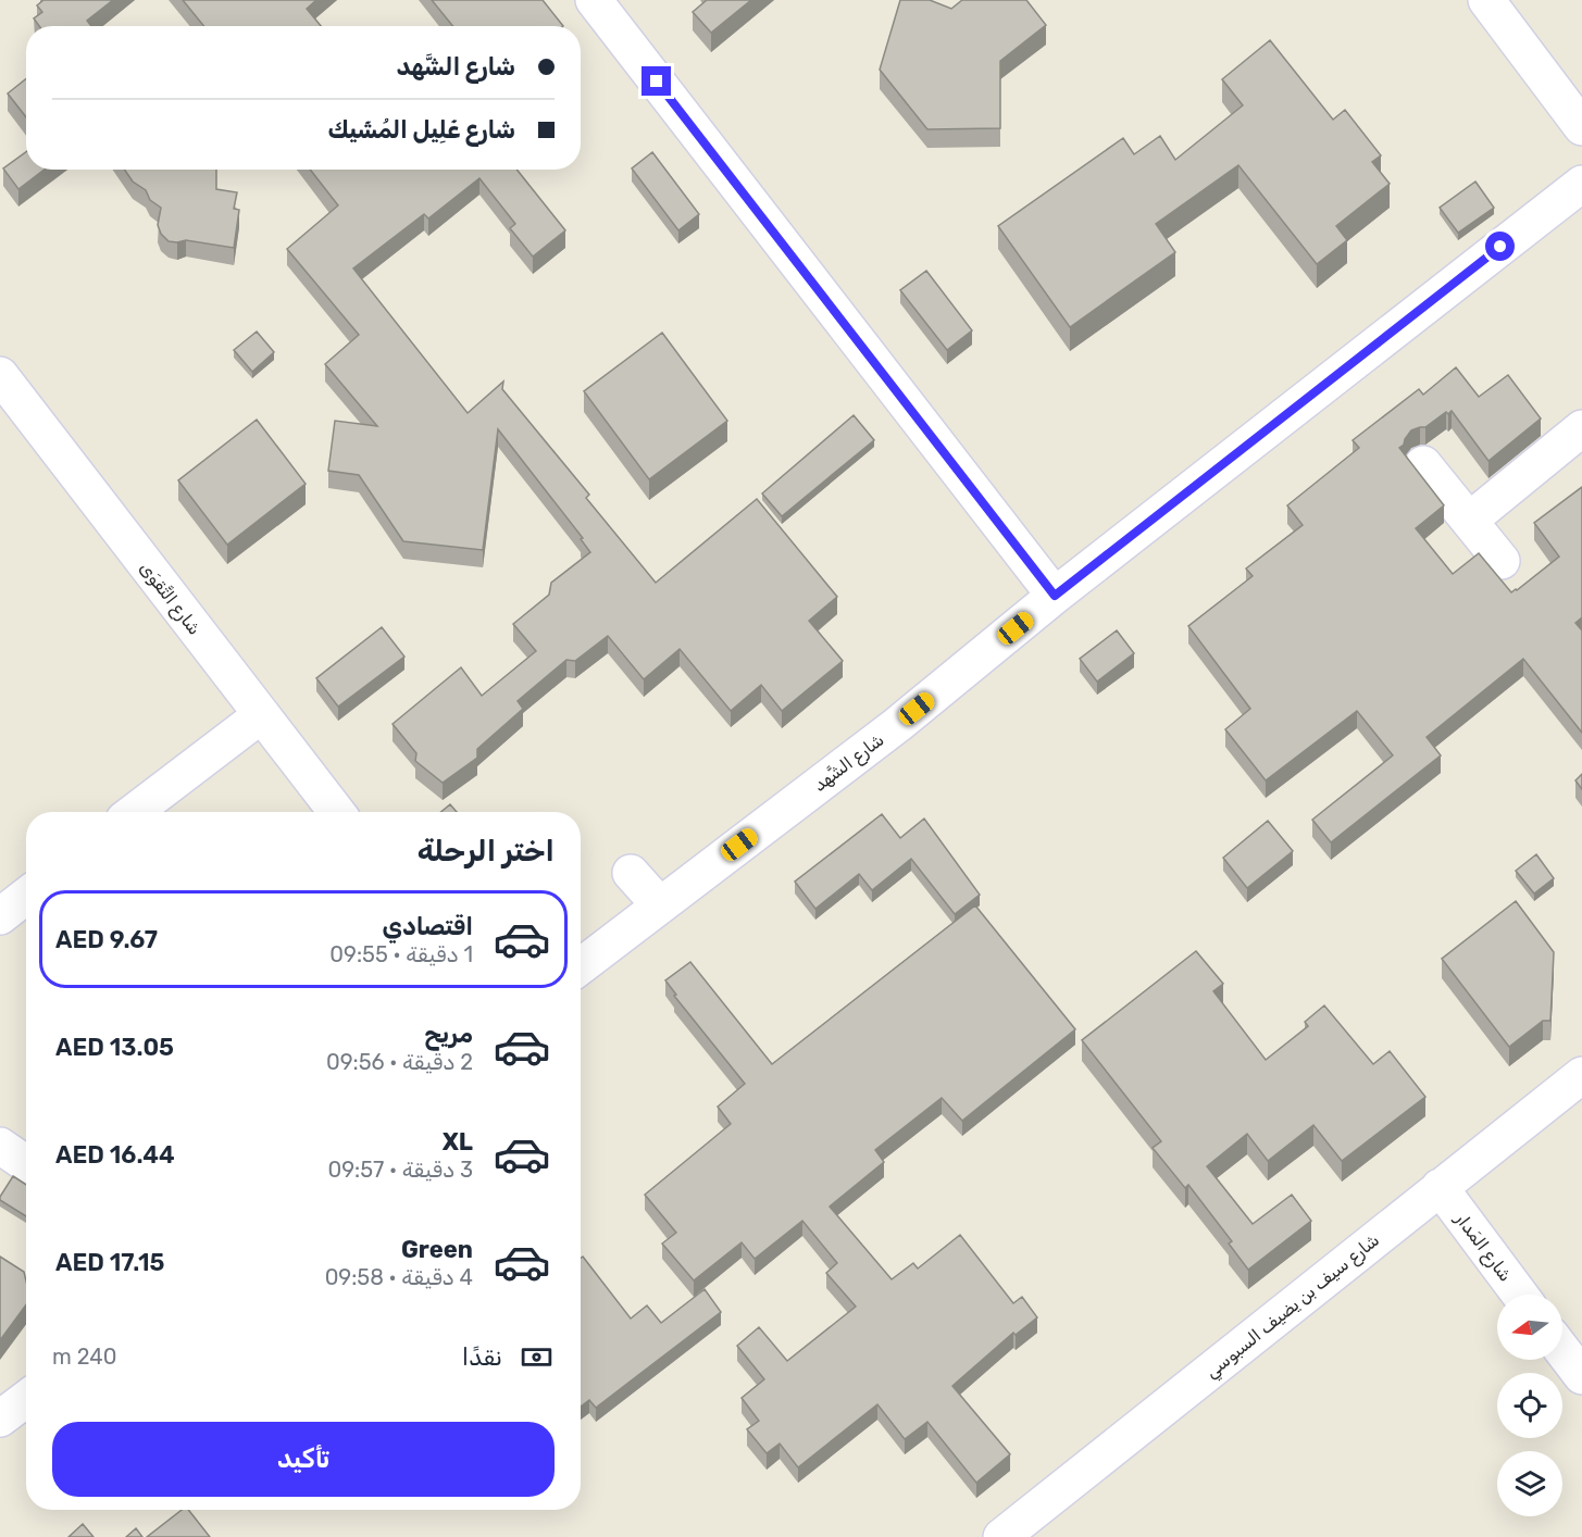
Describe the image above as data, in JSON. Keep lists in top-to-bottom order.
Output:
{
  "streets": {
    "street": [
      "شارع التَّقوَى",
      "شارع الشَّهد",
      "شارع المَدار",
      "شارع سيف بن يضيف السبوسي"
    ]
  },
  "crossings": [
    ["شارع المَدار", "شارع سيف بن يضيف السبوسي"]
  ],
  "north": "left",
  "page": {
    "banner": ["شارع الشَّهد", "شارع غَلِيل المُشَيك"],
    "heading": "اختر الرحلة",
    "list": [
      {
        "name": "اقتصادي",
        "note": "1 دقيقة · 09:55",
        "value": "AED 9.67"
      },
      {
        "name": "مريح",
        "note": "2 دقيقة · 09:56",
        "value": "AED 13.05"
      },
      {
        "name": "XL",
        "note": "3 دقيقة · 09:57",
        "value": "AED 16.44"
      },
      {
        "name": "Green",
        "note": "4 دقيقة · 09:58",
        "value": "AED 17.15"
      }
    ],
    "pay": ["نقدًا", "240 m"],
    "buttons": "تأكيد"
  }
}
